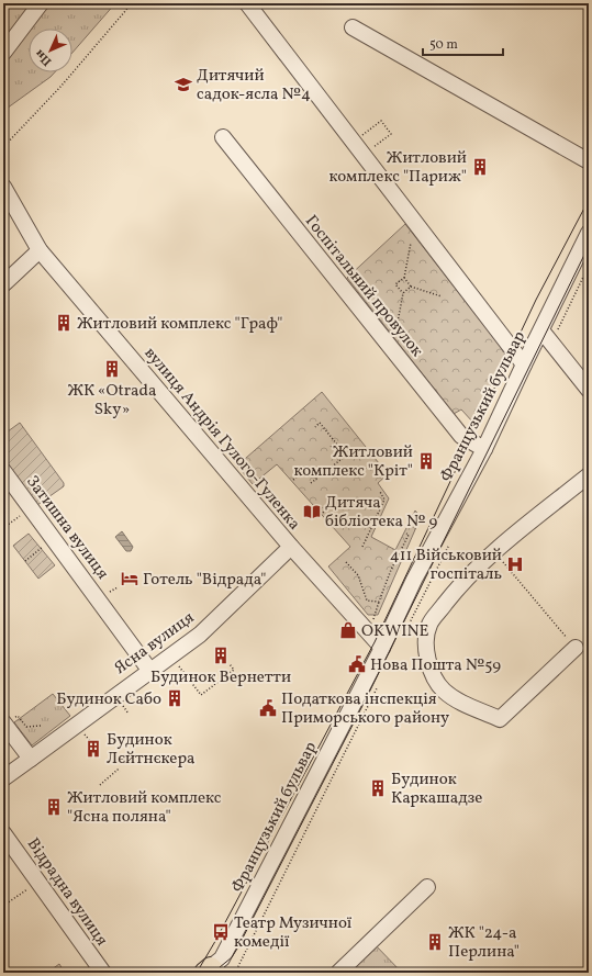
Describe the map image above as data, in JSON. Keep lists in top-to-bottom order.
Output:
{
  "streets": {
    "street": [
      "Госпітальний провулок",
      "Французький бульвар",
      "вулиця Андрія Гулого-Гуленка",
      "Затишна вулиця",
      "Ясна вулиця",
      "Відрадна вулиця"
    ]
  },
  "crossings": [
    ["Госпітальний провулок", "Французький бульвар"],
    ["Французький бульвар", "вулиця Андрія Гулого-Гуленка"],
    ["вулиця Андрія Гулого-Гуленка", "Ясна вулиця"],
    ["Затишна вулиця", "Ясна вулиця"]
  ],
  "places": {
    "school or university": ["Дитячий садок-ясла №4"],
    "building": [
      "Житловий комплекс \"Париж\"",
      "Житловий комплекс \"Граф\"",
      "ЖК «Otrada Sky»",
      "Житловий комплекс \"Кріт\"",
      "Будинок Вернетти",
      "Будинок Сабо",
      "Будинок Лєйтнєкера",
      "Будинок Каркашадзе",
      "Житловий комплекс \"Ясна поляна\"",
      "ЖК \"24-а Перлина\""
    ],
    "library": ["Дитяча бібліотека № 9"],
    "hospital": ["411 Військовий госпіталь"],
    "hotel": ["Готель \"Відрада\""],
    "shop": ["OKWINE"],
    "public building": ["Нова Пошта №59", "Податкова інспекція Приморського району"],
    "bus stop": ["Театр Музичної комедії"]
  },
  "scale_bar": "50 m",
  "north": "bottom left"
}
